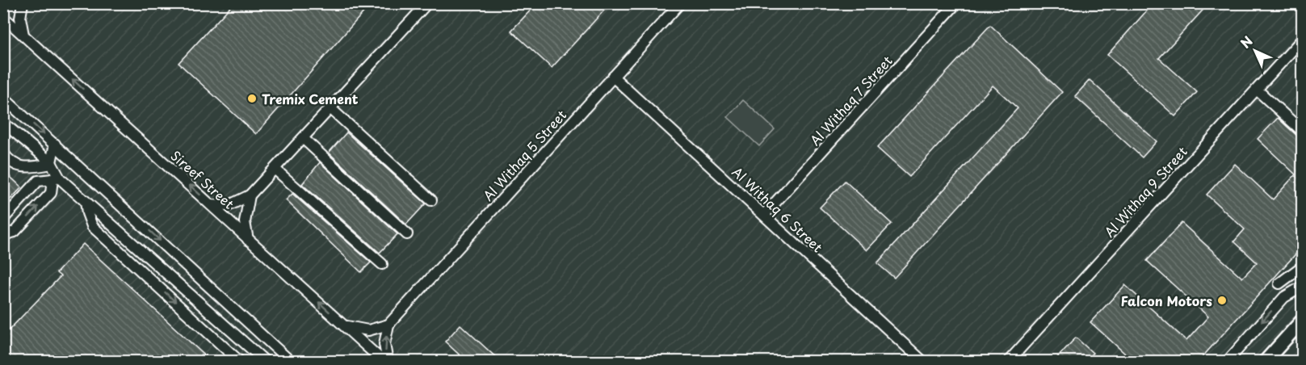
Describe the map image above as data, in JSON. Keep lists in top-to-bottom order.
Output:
{
  "streets": {
    "street": [
      "Al Withaq 7 Street",
      "Al Withaq 5 Street",
      "Sireef Street",
      "Al Withaq 9 Street",
      "Al Withaq 6 Street"
    ]
  },
  "crossings": [
    ["Al Withaq 7 Street", "Al Withaq 6 Street"],
    ["Al Withaq 5 Street", "Al Withaq 6 Street"]
  ],
  "places": ["Tremix Cement", "Falcon Motors"],
  "north": "top left"
}
